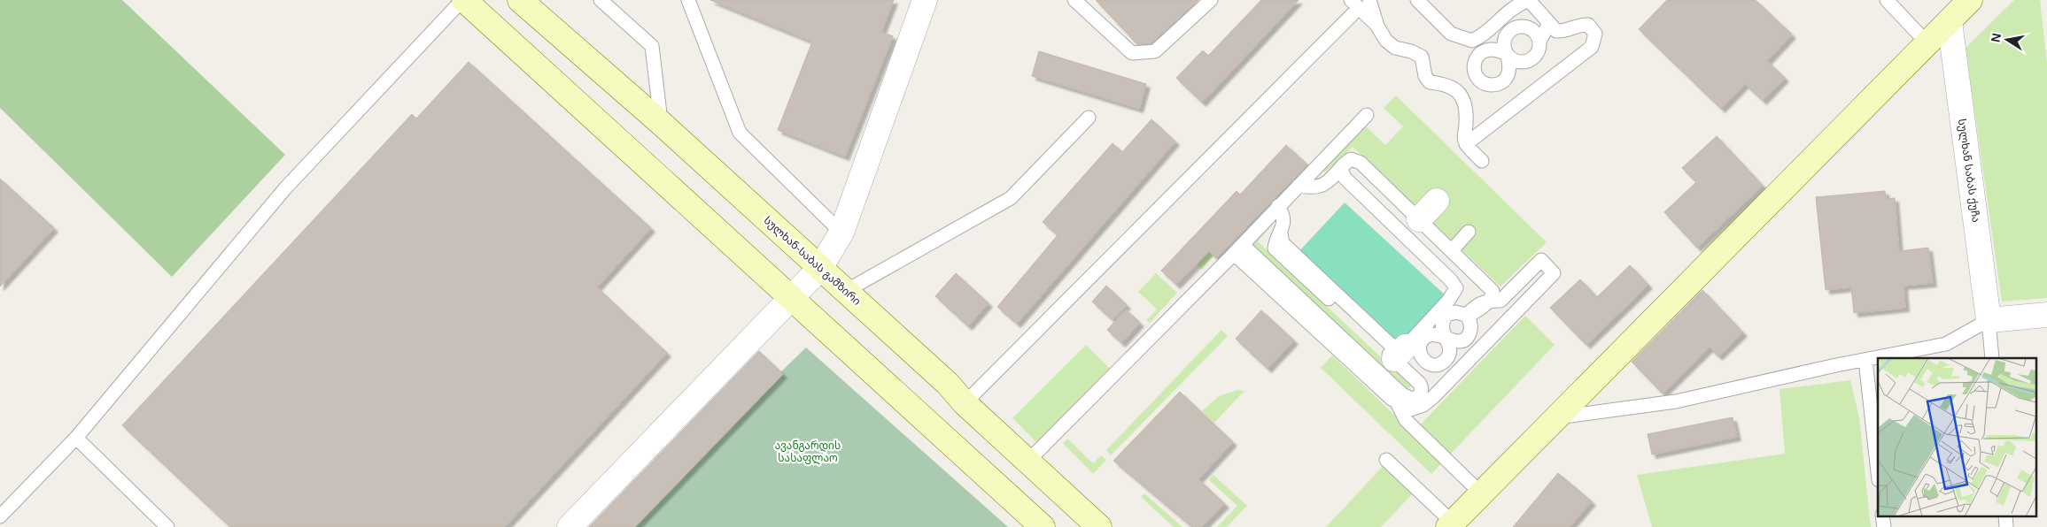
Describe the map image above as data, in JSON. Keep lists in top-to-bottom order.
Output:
{
  "streets": {
    "main road": ["სულხან-საბას გამზირი"],
    "street": ["სულხან საბას ქუჩა"]
  },
  "parks": ["ავანგარდის სასაფლაო"],
  "north": "left"
}
